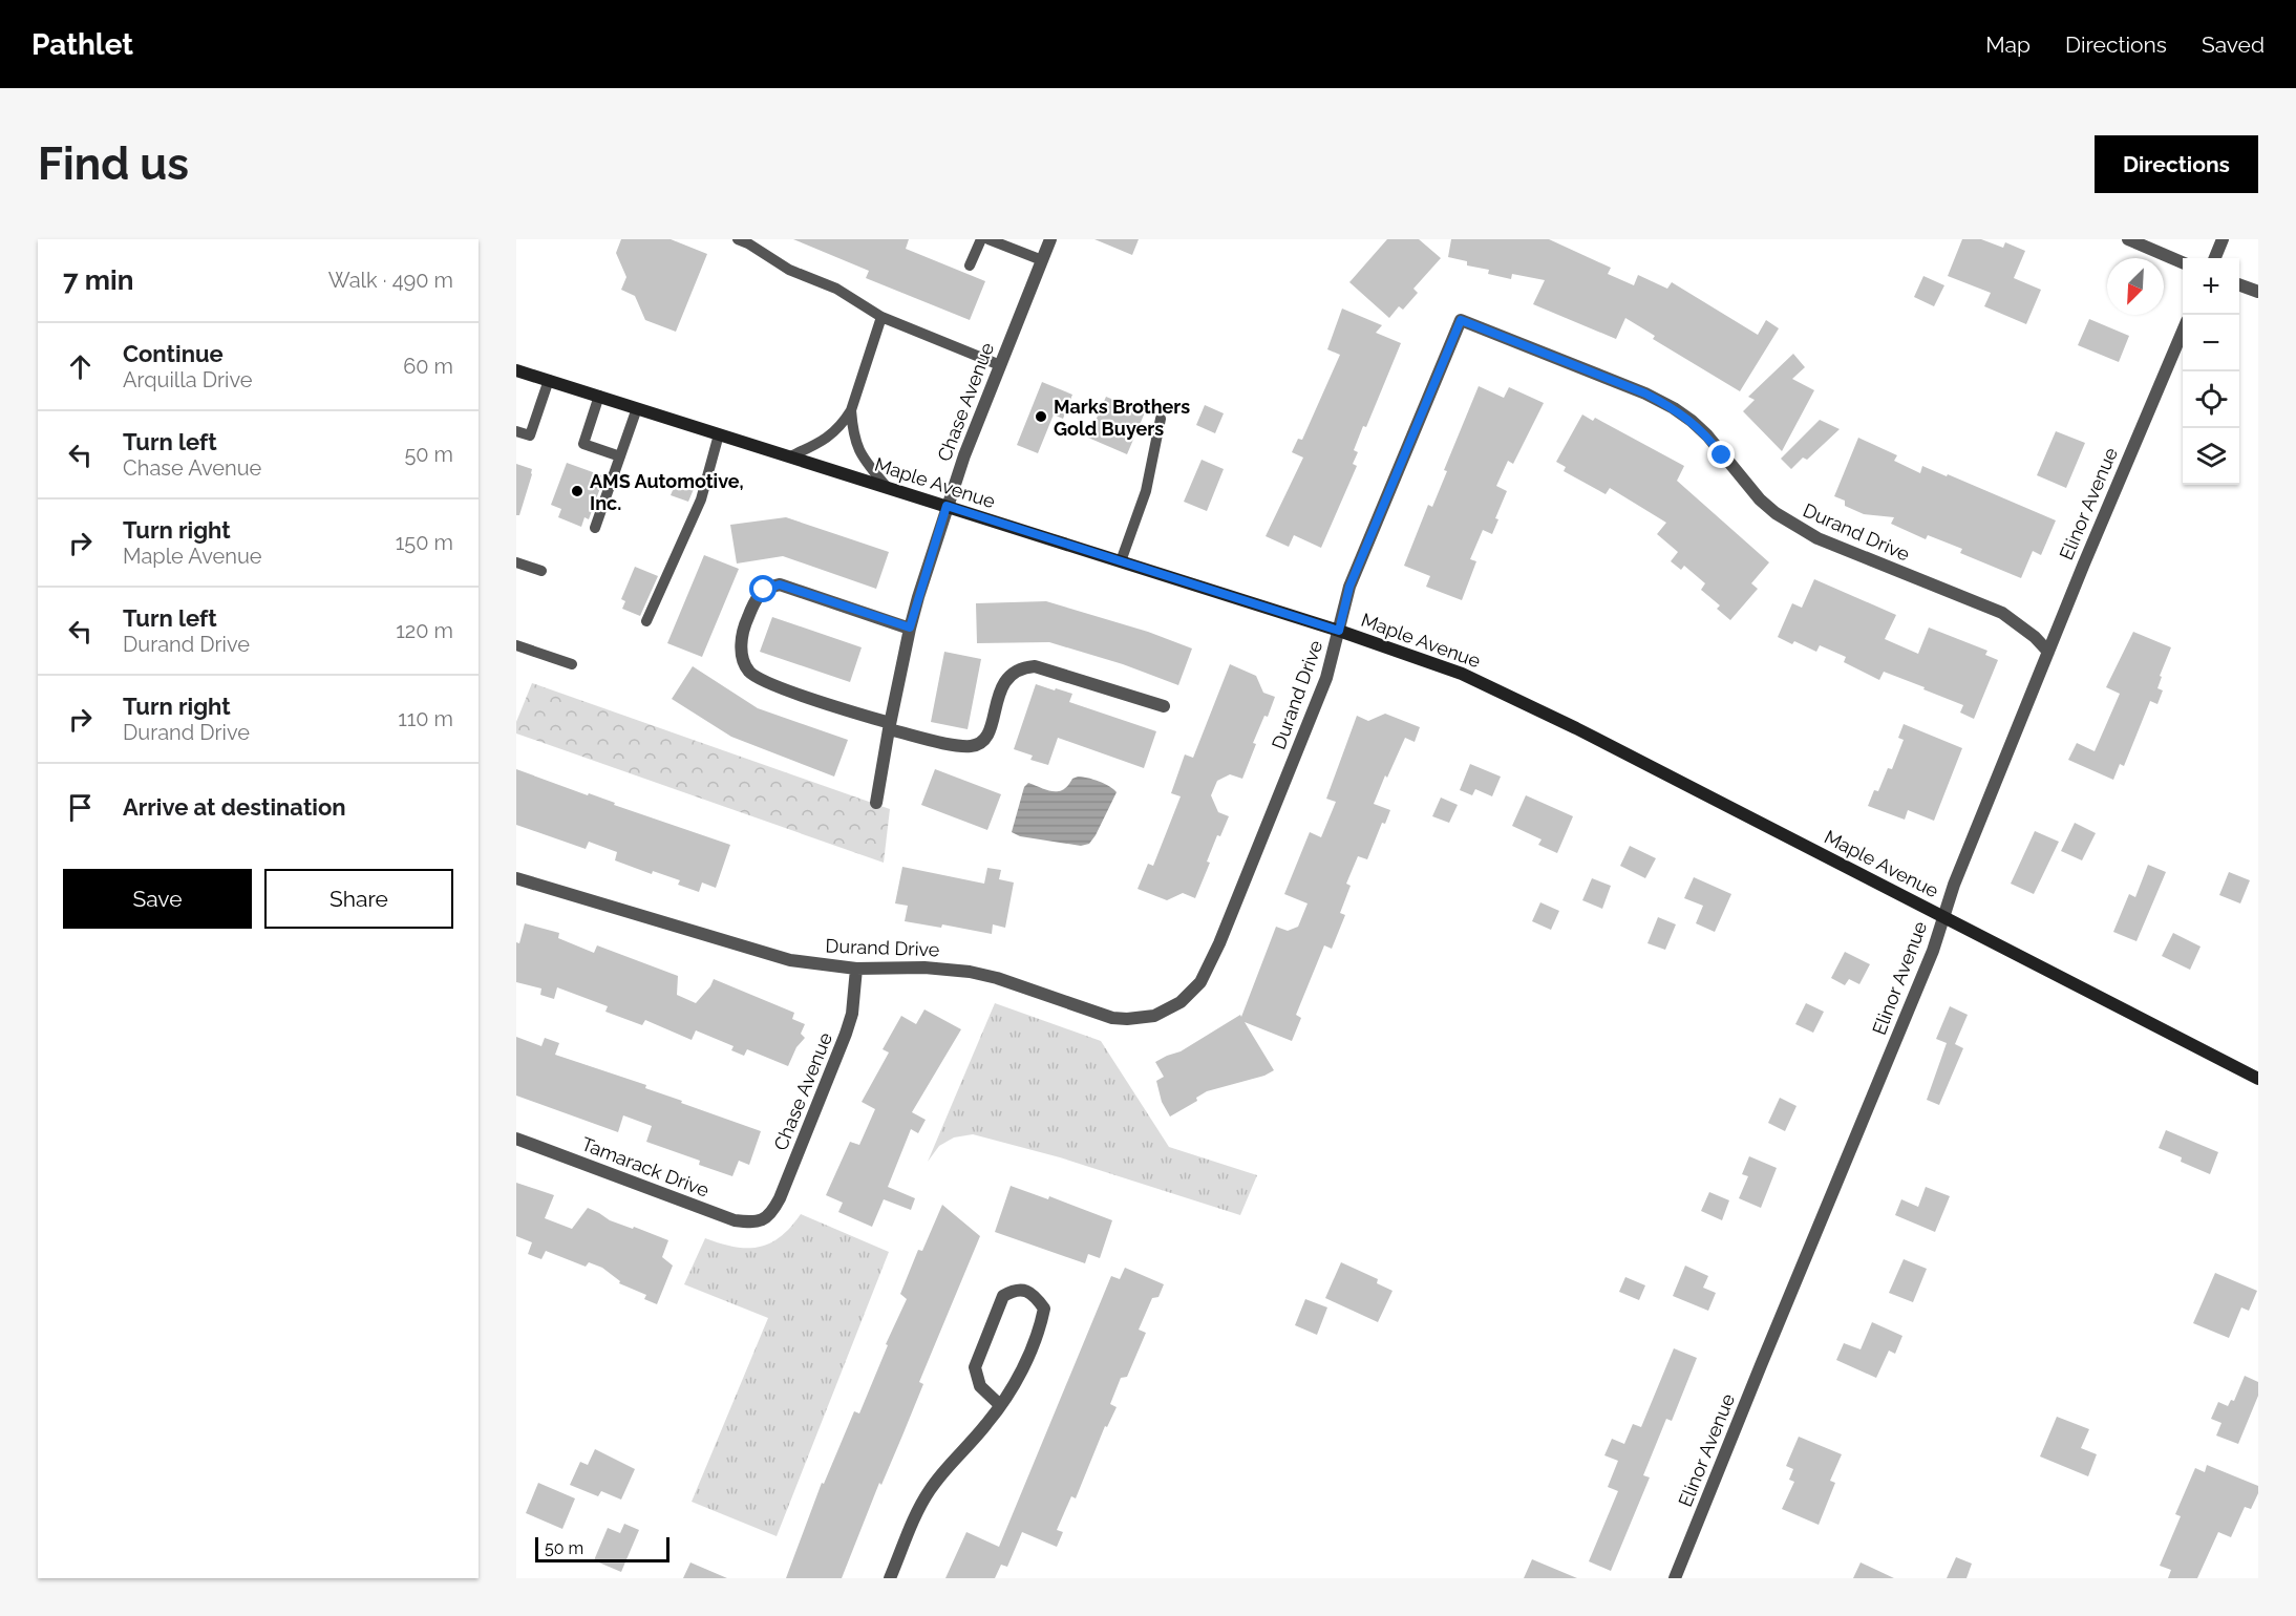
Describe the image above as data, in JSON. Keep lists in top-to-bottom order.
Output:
{
  "streets": {
    "main road": ["Maple Avenue"],
    "street": [
      "Chase Avenue",
      "Elinor Avenue",
      "Durand Drive",
      "Tamarack Drive"
    ]
  },
  "crossings": [
    ["Chase Avenue", "Maple Avenue"],
    ["Chase Avenue", "Durand Drive"],
    ["Chase Avenue", "Tamarack Drive"],
    ["Maple Avenue", "Elinor Avenue"],
    ["Maple Avenue", "Durand Drive"],
    ["Elinor Avenue", "Durand Drive"]
  ],
  "places": ["Marks Brothers Gold Buyers", "AMS Automotive, Inc."],
  "scale_bar": "50 m",
  "north": "bottom left",
  "page": {
    "header": "Pathlet",
    "nav": ["Map", "Directions", "Saved"],
    "buttons": [
      "Directions",
      ["Save", "Share"]
    ],
    "title": "Find us",
    "heading": ["7 min", "Walk · 490 m"],
    "map_buttons": ["+", "−"],
    "list": [
      ["Continue", "Arquilla Drive", "60 m"],
      ["Turn left", "Chase Avenue", "50 m"],
      ["Turn right", "Maple Avenue", "150 m"],
      ["Turn left", "Durand Drive", "120 m"],
      ["Turn right", "Durand Drive", "110 m"],
      "Arrive at destination"
    ],
    "scale": "50 m"
  }
}
